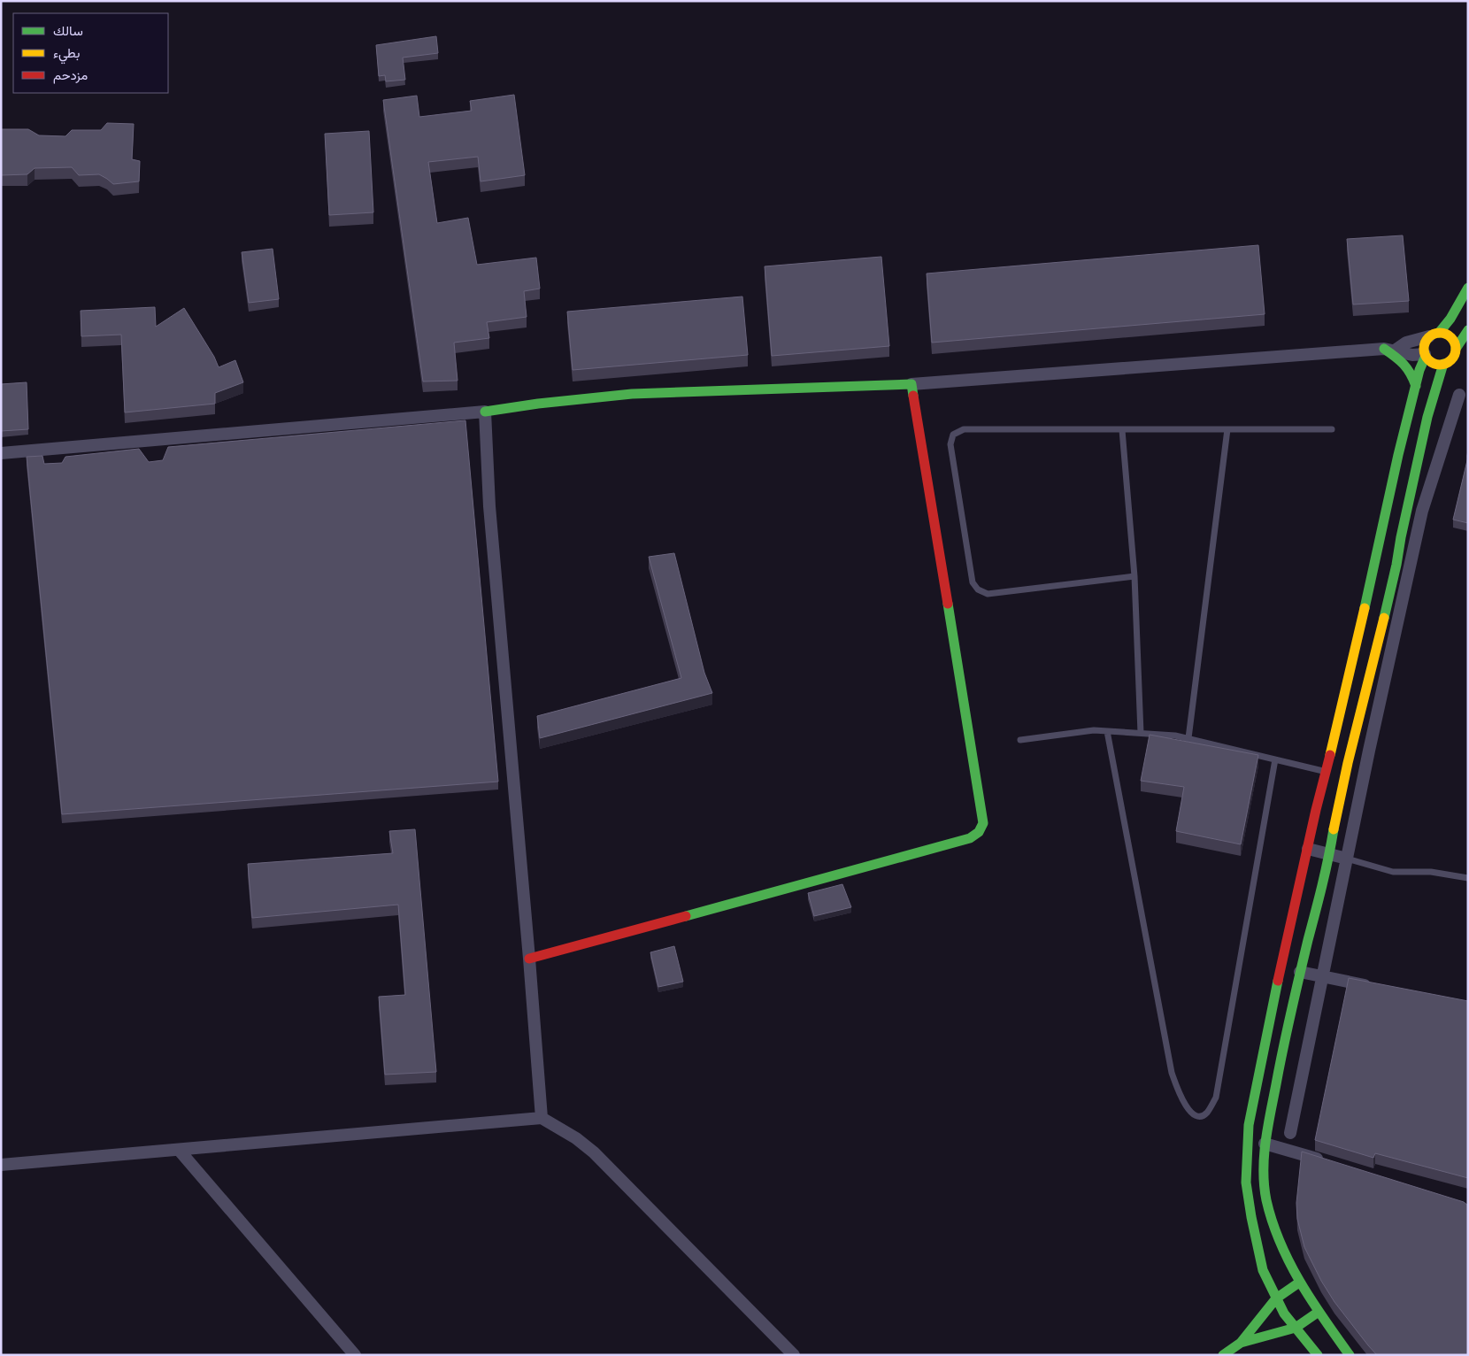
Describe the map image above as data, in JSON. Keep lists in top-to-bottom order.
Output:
{
  "legend": ["سالك", "بطيء", "مزدحم"]
}
